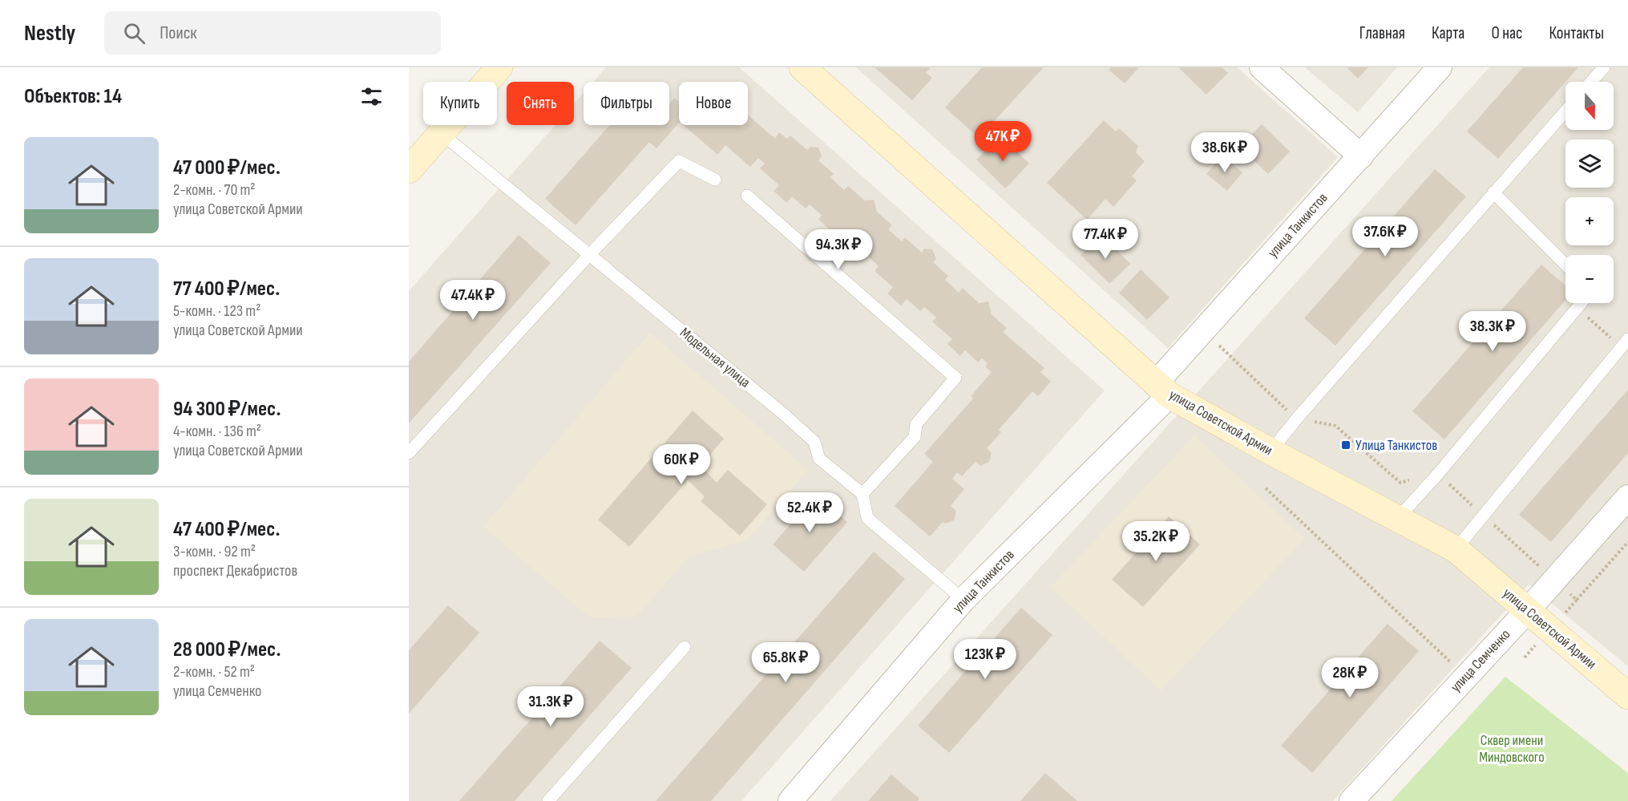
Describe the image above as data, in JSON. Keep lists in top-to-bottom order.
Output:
{
  "streets": {
    "street": ["улица Танкистов", "улица Советской Армии", "улица Семченко"],
    "lane": ["Модельная улица"]
  },
  "crossings": [
    ["улица Танкистов", "улица Советской Армии"],
    ["улица Советской Армии", "улица Семченко"]
  ],
  "parks": ["Сквер имени Миндовского"],
  "places": {
    "transit": ["Улица Танкистов"]
  },
  "north": "bottom",
  "page": {
    "header": "Nestly",
    "search": "Поиск",
    "nav": [
      "Главная",
      "Карта",
      "О нас",
      "Контакты"
    ],
    "heading": "Объектов: 14",
    "map_buttons": ["+", "−"],
    "chip": [
      "Купить",
      "Снять",
      "Фильтры",
      "Новое"
    ],
    "price": [
      "47K ₽",
      "38.6K ₽",
      "37.6K ₽",
      "77.4K ₽",
      "94.3K ₽",
      "47.4K ₽",
      "38.3K ₽",
      "60K ₽",
      "52.4K ₽",
      "35.2K ₽",
      "123K ₽",
      "65.8K ₽",
      "28K ₽",
      "31.3K ₽"
    ],
    "list": [
      {
        "name": "47 000 ₽/мес.",
        "note": "2-комн. · 70 m² · улица Советской Армии"
      },
      {
        "name": "77 400 ₽/мес.",
        "note": "5-комн. · 123 m² · улица Советской Армии"
      },
      {
        "name": "94 300 ₽/мес.",
        "note": "4-комн. · 136 m² · улица Советской Армии"
      },
      {
        "name": "47 400 ₽/мес.",
        "note": "3-комн. · 92 m² · проспект Декабристов"
      },
      {
        "name": "28 000 ₽/мес.",
        "note": "2-комн. · 52 m² · улица Семченко"
      }
    ]
  }
}
